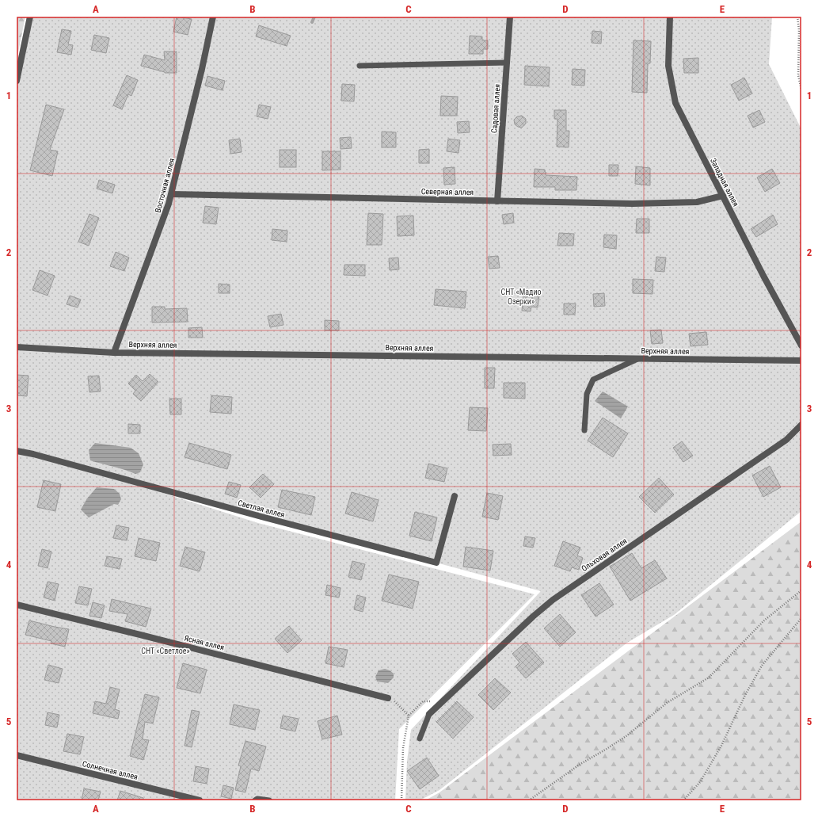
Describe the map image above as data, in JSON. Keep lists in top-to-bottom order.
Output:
{
  "streets": {
    "street": [
      "Садовая аллея",
      "Западная аллея",
      "Восточная аллея",
      "Северная аллея",
      "Верхняя аллея",
      "Светлая аллея",
      "Ольховая аллея",
      "Ясная аллея",
      "Солнечная аллея"
    ]
  },
  "crossings": [
    ["Садовая аллея", "Северная аллея"],
    ["Западная аллея", "Северная аллея"],
    ["Восточная аллея", "Северная аллея"],
    ["Восточная аллея", "Верхняя аллея"]
  ],
  "parks": ["СНТ «Мадио Озерки»", "СНТ «Светлое»"],
  "grid": {
    "columns": [
      "A",
      "B",
      "C",
      "D",
      "E"
    ],
    "rows": [
      "1",
      "2",
      "3",
      "4",
      "5"
    ]
  }
}
